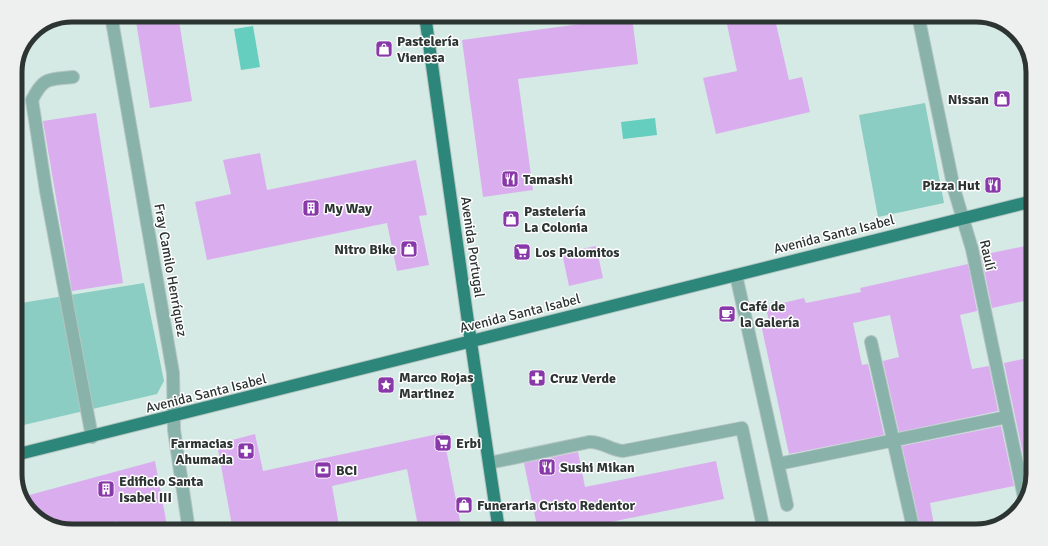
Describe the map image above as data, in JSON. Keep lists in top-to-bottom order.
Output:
{
  "streets": {
    "main road": ["Avenida Santa Isabel", "Avenida Portugal"],
    "street": ["Raulí", "Fray Camilo Henríquez"]
  },
  "crossings": [
    ["Avenida Santa Isabel", "Avenida Portugal"],
    ["Avenida Santa Isabel", "Raulí"],
    ["Avenida Santa Isabel", "Fray Camilo Henríquez"]
  ],
  "places": {
    "shop": [
      "Pastelería Vienesa",
      "Nissan",
      "Pastelería La Colonia",
      "Nitro Bike",
      "Funeraria Cristo Redentor"
    ],
    "restaurant": ["Tamashi", "Pizza Hut", "Sushi Mikan"],
    "building": ["My Way", "Edificio Santa Isabel III"],
    "supermarket": ["Los Palomitos", "Erbi"],
    "cafe": ["Café de la Galería"],
    "pharmacy": ["Cruz Verde", "Farmacias Ahumada"],
    "place": ["Marco Rojas Martinez"],
    "bank": ["BCI"]
  }
}
